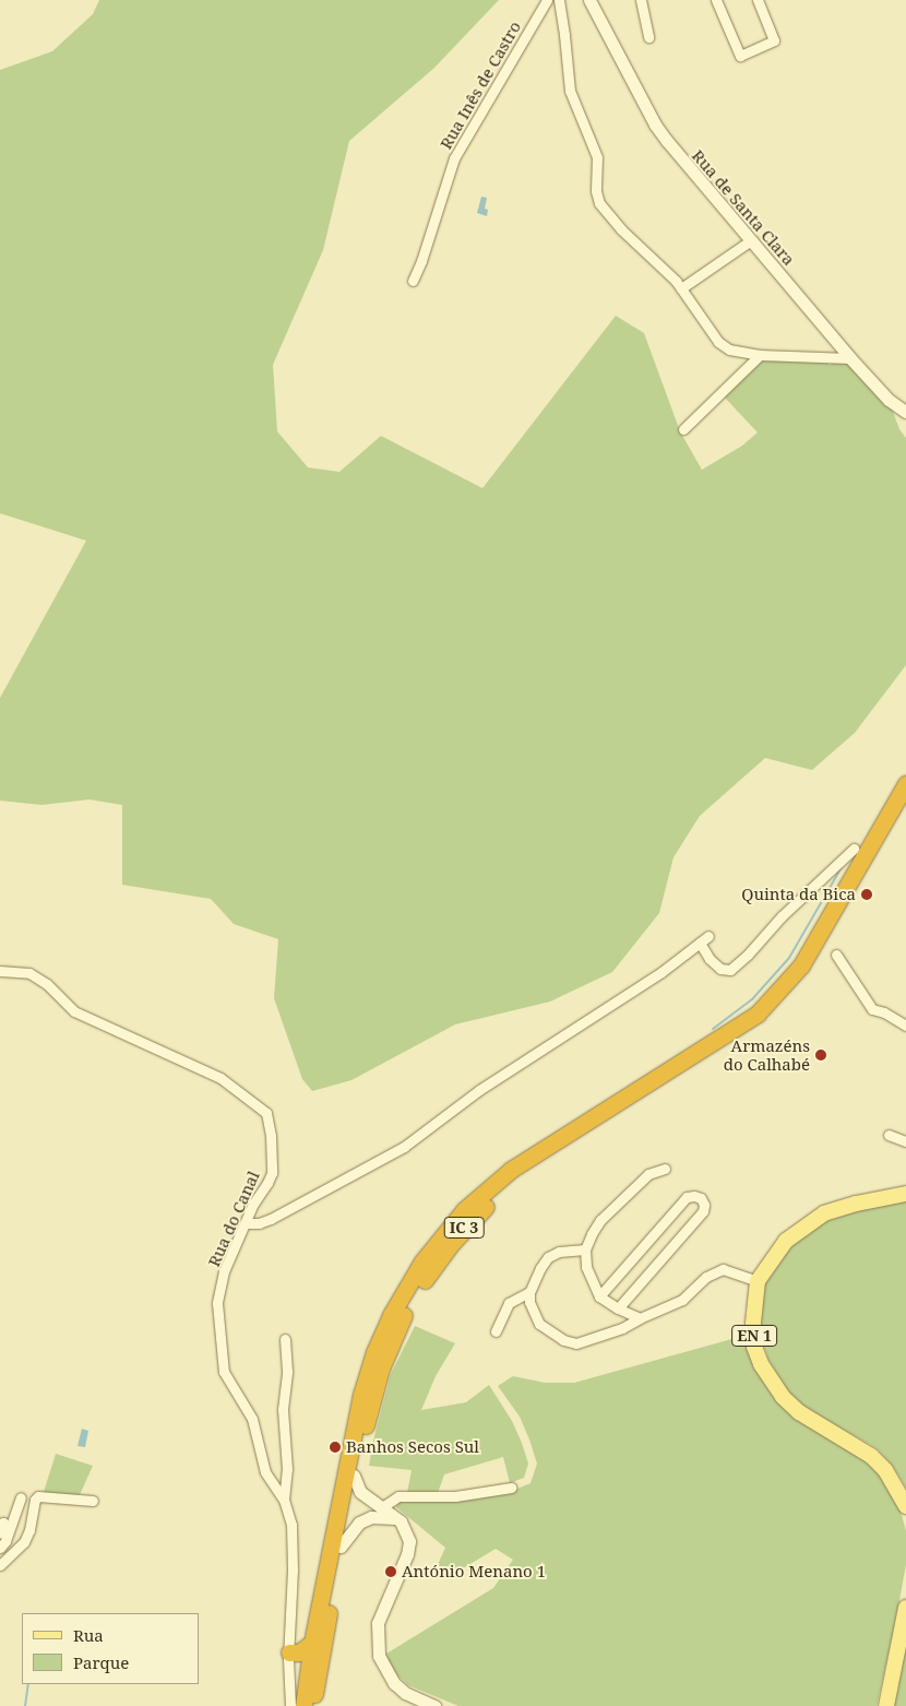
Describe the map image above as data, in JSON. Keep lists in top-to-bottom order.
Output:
{
  "streets": {
    "highway": ["IC 3"],
    "main road": ["EN 1"],
    "street": ["Rua Inês de Castro", "Rua de Santa Clara", "Rua do Canal"]
  },
  "places": [
    "Quinta da Bica",
    "Armazéns do Calhabé",
    "Banhos Secos Sul",
    "António Menano 1"
  ],
  "legend": ["Rua", "Parque"]
}
